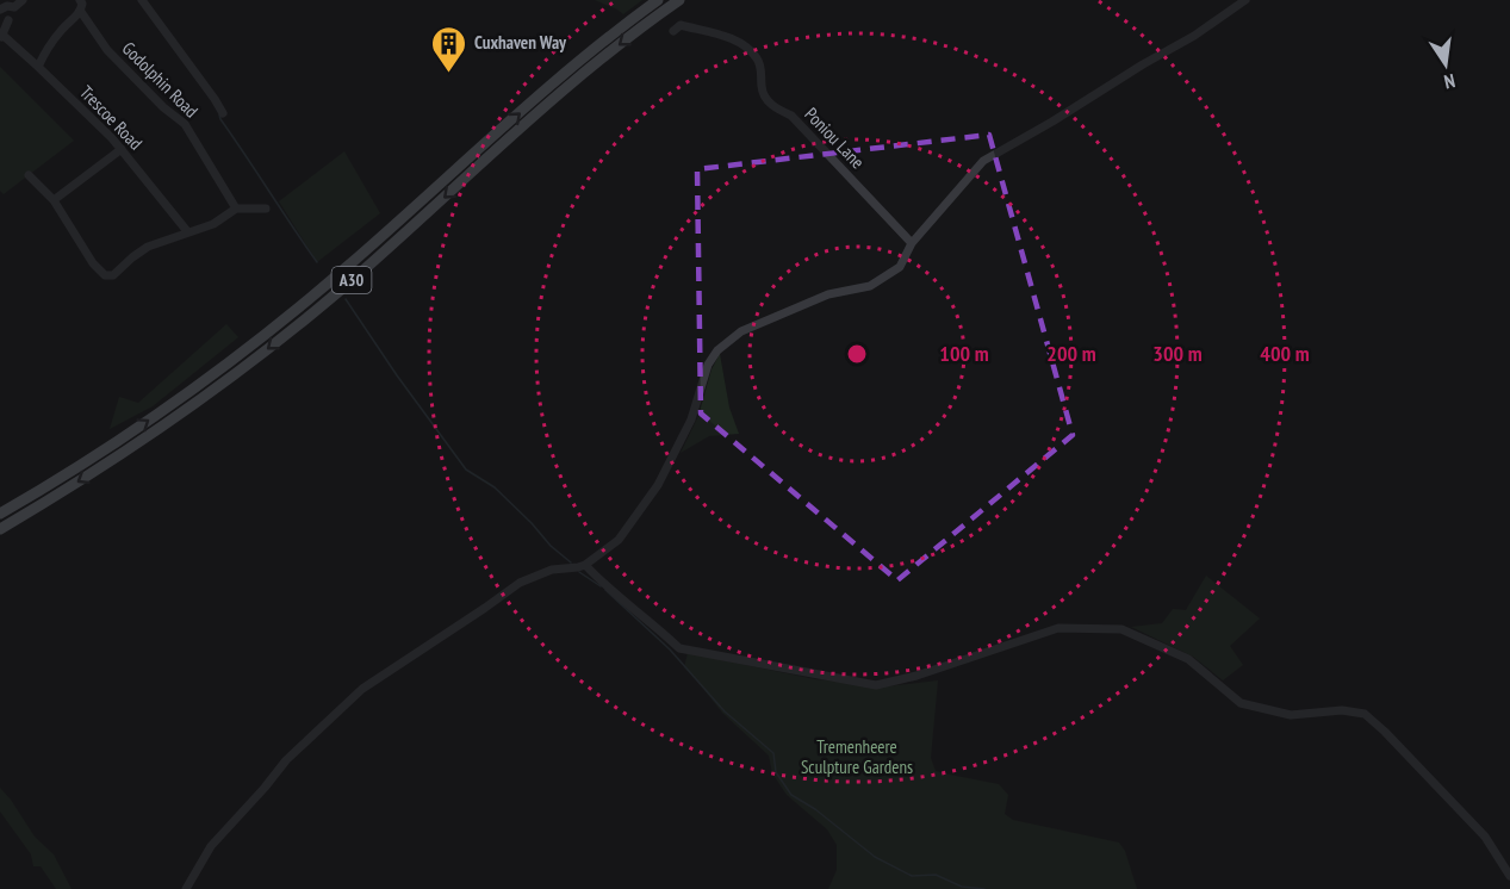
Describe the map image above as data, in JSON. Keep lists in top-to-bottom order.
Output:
{
  "streets": {
    "highway": ["A30"],
    "street": ["Godolphin Road", "Trescoe Road", "Poniou Lane"]
  },
  "parks": ["Tremenheere Sculpture Gardens"],
  "places": {
    "building": ["Cuxhaven Way"]
  },
  "north": "bottom",
  "rings": [
    "100 m",
    "200 m",
    "300 m",
    "400 m"
  ]
}
